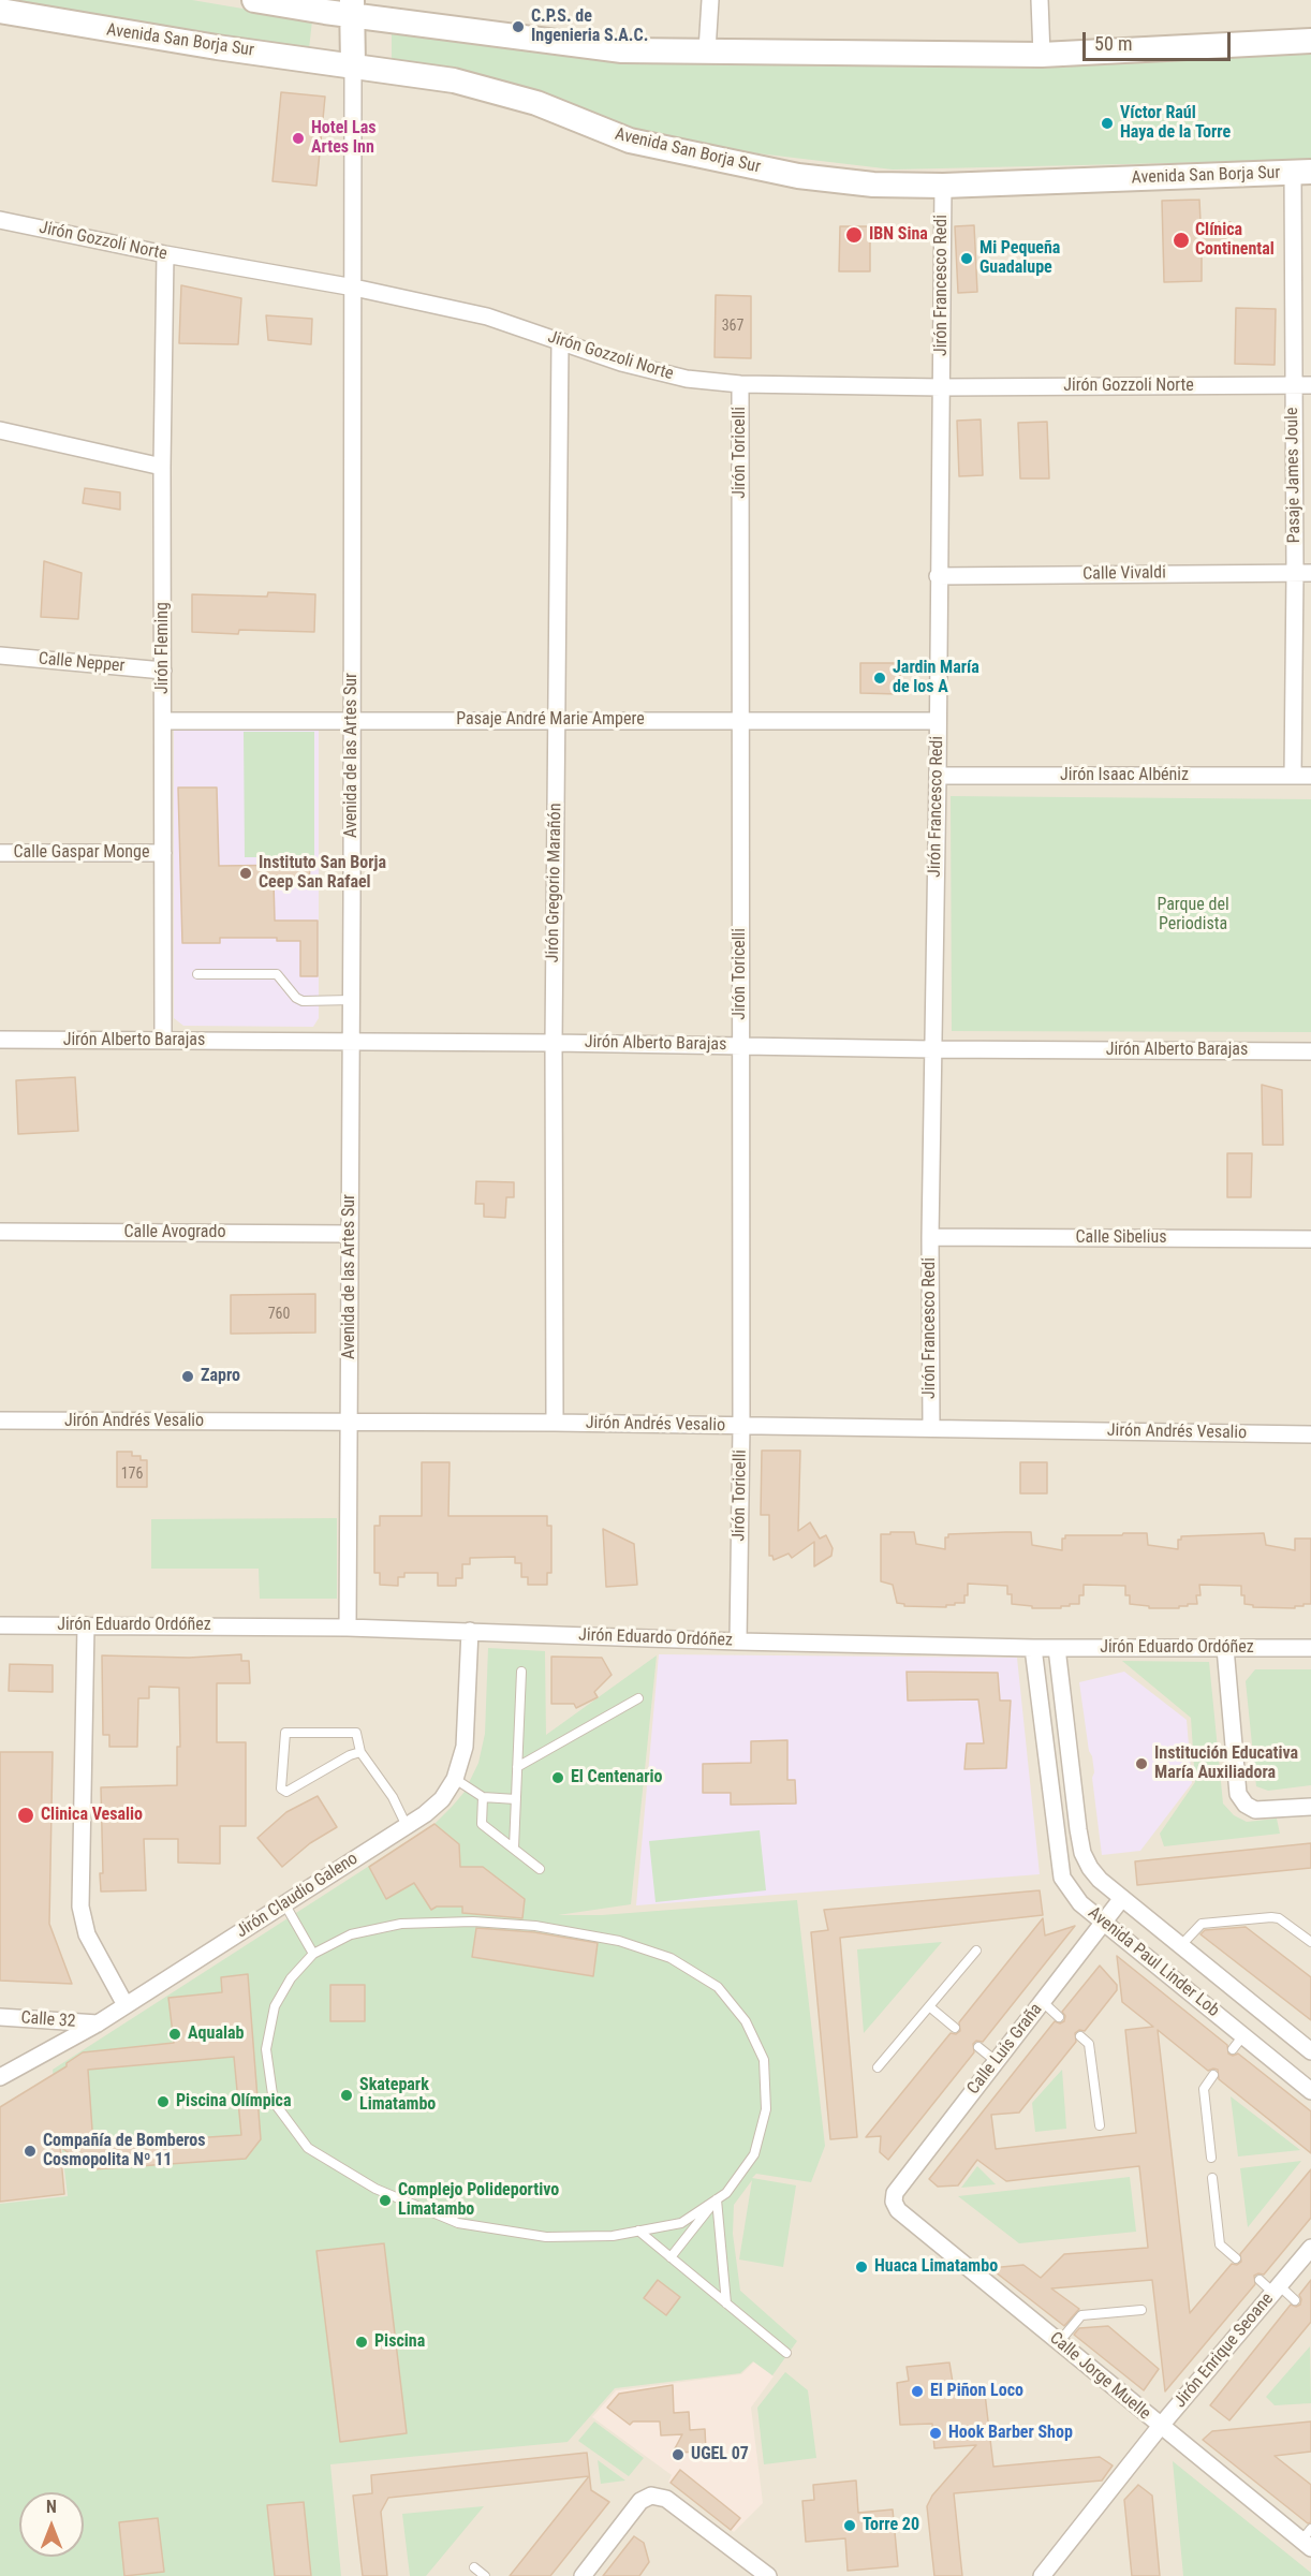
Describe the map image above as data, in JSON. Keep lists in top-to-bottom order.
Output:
{
  "streets": {
    "main road": ["Avenida San Borja Sur", "Avenida de las Artes Sur"],
    "street": [
      "Jirón Gozzoli Norte",
      "Jirón Francesco Redi",
      "Jirón Toricelli",
      "Pasaje James Joule",
      "Calle Vivaldi",
      "Jirón Fleming",
      "Calle Nepper",
      "Pasaje André Marie Ampere",
      "Jirón Isaac Albéniz",
      "Calle Gaspar Monge",
      "Jirón Gregorio Marañón",
      "Jirón Alberto Barajas",
      "Calle Avogrado",
      "Calle Sibelius",
      "Jirón Andrés Vesalio",
      "Jirón Eduardo Ordóñez",
      "Jirón Claudio Galeno",
      "Avenida Paul Linder Lob",
      "Calle 32",
      "Calle Luis Graña",
      "Jirón Enrique Seoane",
      "Calle Jorge Muelle"
    ]
  },
  "crossings": [
    ["Avenida San Borja Sur", "Jirón Francesco Redi"],
    ["Avenida San Borja Sur", "Pasaje James Joule"],
    ["Avenida San Borja Sur", "Avenida de las Artes Sur"],
    ["Jirón Gozzoli Norte", "Jirón Francesco Redi"],
    ["Jirón Gozzoli Norte", "Jirón Toricelli"],
    ["Jirón Gozzoli Norte", "Pasaje James Joule"],
    ["Jirón Gozzoli Norte", "Jirón Fleming"],
    ["Jirón Gozzoli Norte", "Avenida de las Artes Sur"],
    ["Jirón Gozzoli Norte", "Jirón Gregorio Marañón"],
    ["Jirón Francesco Redi", "Calle Vivaldi"],
    ["Jirón Francesco Redi", "Pasaje André Marie Ampere"],
    ["Jirón Francesco Redi", "Jirón Isaac Albéniz"],
    ["Jirón Francesco Redi", "Jirón Alberto Barajas"],
    ["Jirón Francesco Redi", "Calle Sibelius"],
    ["Jirón Francesco Redi", "Jirón Andrés Vesalio"],
    ["Jirón Toricelli", "Pasaje André Marie Ampere"],
    ["Jirón Toricelli", "Jirón Alberto Barajas"],
    ["Jirón Toricelli", "Jirón Andrés Vesalio"],
    ["Jirón Toricelli", "Jirón Eduardo Ordóñez"],
    ["Pasaje James Joule", "Calle Vivaldi"],
    ["Pasaje James Joule", "Jirón Isaac Albéniz"],
    ["Jirón Fleming", "Calle Nepper"],
    ["Jirón Fleming", "Pasaje André Marie Ampere"],
    ["Jirón Fleming", "Calle Gaspar Monge"],
    ["Jirón Fleming", "Jirón Alberto Barajas"],
    ["Pasaje André Marie Ampere", "Avenida de las Artes Sur"],
    ["Pasaje André Marie Ampere", "Jirón Gregorio Marañón"],
    ["Avenida de las Artes Sur", "Jirón Alberto Barajas"],
    ["Avenida de las Artes Sur", "Calle Avogrado"],
    ["Avenida de las Artes Sur", "Jirón Andrés Vesalio"],
    ["Avenida de las Artes Sur", "Jirón Eduardo Ordóñez"],
    ["Jirón Gregorio Marañón", "Jirón Alberto Barajas"],
    ["Jirón Gregorio Marañón", "Jirón Andrés Vesalio"],
    ["Jirón Eduardo Ordóñez", "Jirón Claudio Galeno"],
    ["Jirón Eduardo Ordóñez", "Avenida Paul Linder Lob"],
    ["Jirón Claudio Galeno", "Calle 32"],
    ["Avenida Paul Linder Lob", "Calle Luis Graña"],
    ["Calle Luis Graña", "Calle Jorge Muelle"],
    ["Jirón Enrique Seoane", "Calle Jorge Muelle"]
  ],
  "parks": ["Parque del Periodista"],
  "places": [
    "C.P.S. de Ingenieria S.A.C.",
    "Víctor Raúl Haya de la Torre",
    "Hotel Las Artes Inn",
    "IBN Sina",
    "Clínica Continental",
    "Mi Pequeña Guadalupe",
    "Jardin María de los A",
    "Instituto San Borja Ceep San Rafael",
    "Zapro",
    "Institución Educativa María Auxiliadora",
    "El Centenario",
    "Clinica Vesalio",
    "Aqualab",
    "Skatepark Limatambo",
    "Piscina Olímpica",
    "Compañía de Bomberos Cosmopolita Nº 11",
    "Complejo Polideportivo Limatambo",
    "Huaca Limatambo",
    "Piscina",
    "El Piñon Loco",
    "Hook Barber Shop",
    "UGEL 07",
    "Torre 20"
  ],
  "house_numbers": ["367", "760", "176"],
  "scale_bar": "50 m",
  "north": "top"
}
